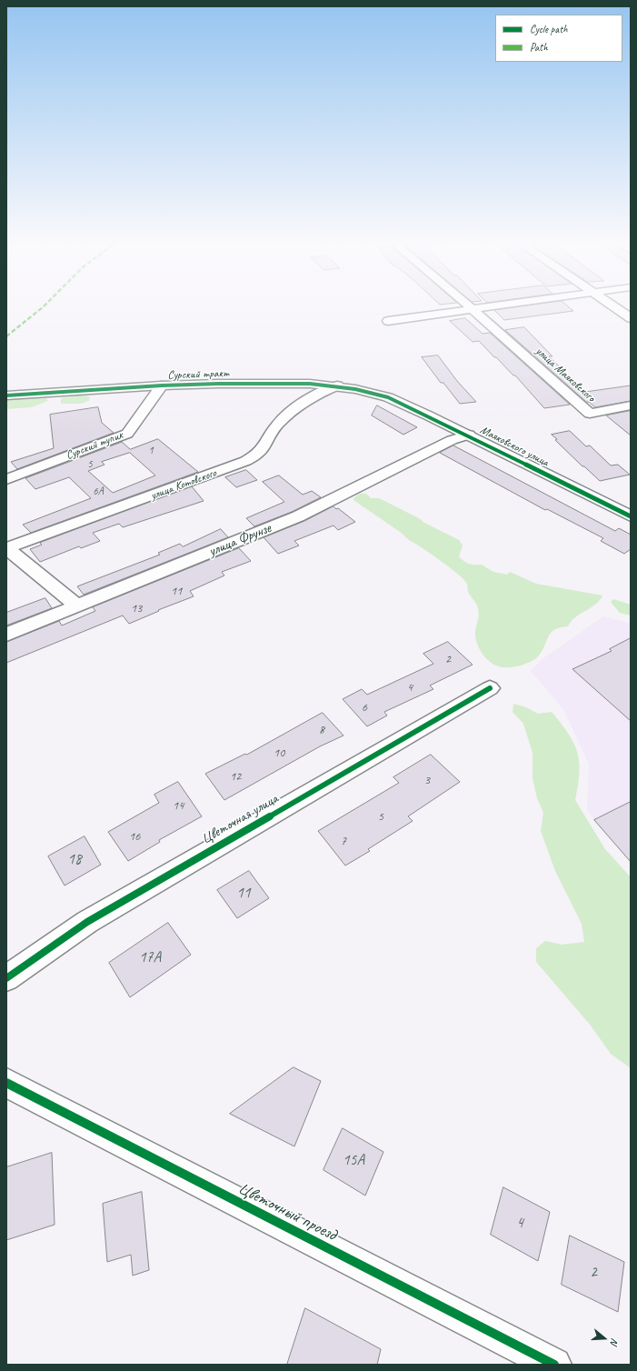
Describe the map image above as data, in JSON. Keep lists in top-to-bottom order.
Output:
{
  "streets": {
    "street": [
      "Сурский тракт",
      "улица Маяковского",
      "Сурский тупик",
      "Маяковского улица",
      "улица Котовского",
      "улица Фрунзе",
      "Цветочная улица",
      "Цветочный проезд"
    ]
  },
  "crossings": [
    ["Сурский тракт", "Сурский тупик"],
    ["Сурский тракт", "Маяковского улица"],
    ["Сурский тракт", "улица Котовского"],
    ["Маяковского улица", "улица Фрунзе"]
  ],
  "house_numbers": [
    "1",
    "5",
    "6А",
    "11",
    "13",
    "2",
    "4",
    "6",
    "8",
    "10",
    "12",
    "3",
    "14",
    "5",
    "16",
    "7",
    "18",
    "11",
    "17А",
    "15А",
    "4",
    "2"
  ],
  "legend": ["Cycle path", "Path"],
  "north": "right"
}
